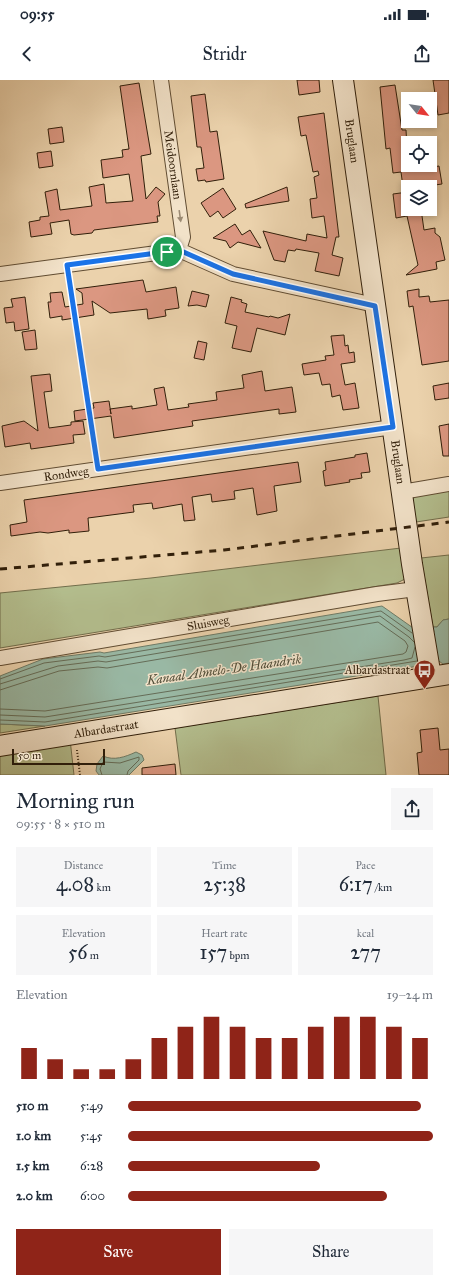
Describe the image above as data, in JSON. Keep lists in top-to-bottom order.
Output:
{
  "streets": {
    "street": [
      "Bruglaan",
      "Meidoornlaan",
      "Rondweg",
      "Sluisweg",
      "Albardastraat"
    ]
  },
  "crossings": [
    ["Bruglaan", "Rondweg"],
    ["Bruglaan", "Sluisweg"],
    ["Bruglaan", "Albardastraat"]
  ],
  "one_way": ["Meidoornlaan"],
  "water": ["Kanaal Almelo-De Haandrik"],
  "places": {
    "bus stop": ["Albardastraat"]
  },
  "scale_bar": "50 m",
  "north": "bottom right",
  "page": {
    "status": "09:55",
    "header": "Stridr",
    "scale": "50 m",
    "heading": ["Morning run", "09:55 · 8 × 510 m"],
    "stats": [
      ["Distance", "4.08 km"],
      ["Time", "25:38"],
      ["Pace", "6:17 /km"],
      ["Elevation", "56 m"],
      ["Heart rate", "157 bpm"],
      ["kcal", "277"]
    ],
    "chart": ["Elevation", "19–24 m"],
    "list": [
      {
        "name": "510 m",
        "note": "5:49"
      },
      {
        "name": "1.0 km",
        "note": "5:45"
      },
      {
        "name": "1.5 km",
        "note": "6:28"
      },
      {
        "name": "2.0 km",
        "note": "6:00"
      }
    ],
    "buttons": ["Save", "Share"]
  }
}
